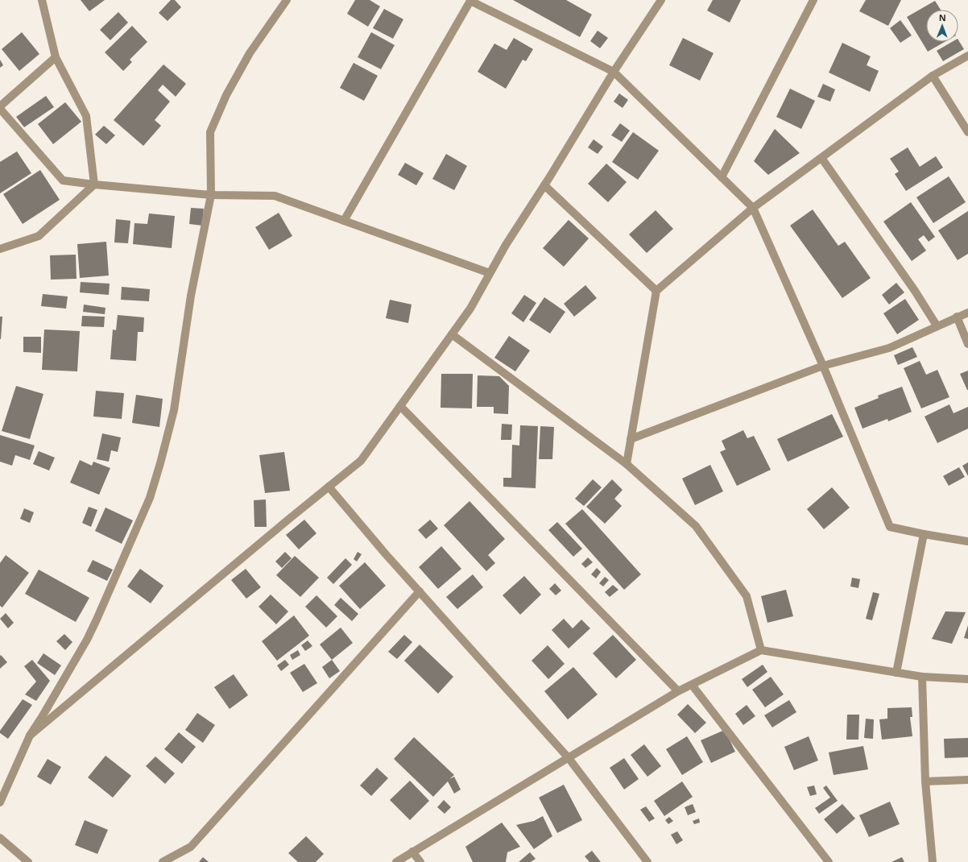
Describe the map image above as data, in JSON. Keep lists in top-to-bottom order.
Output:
{
  "north": "top"
}
